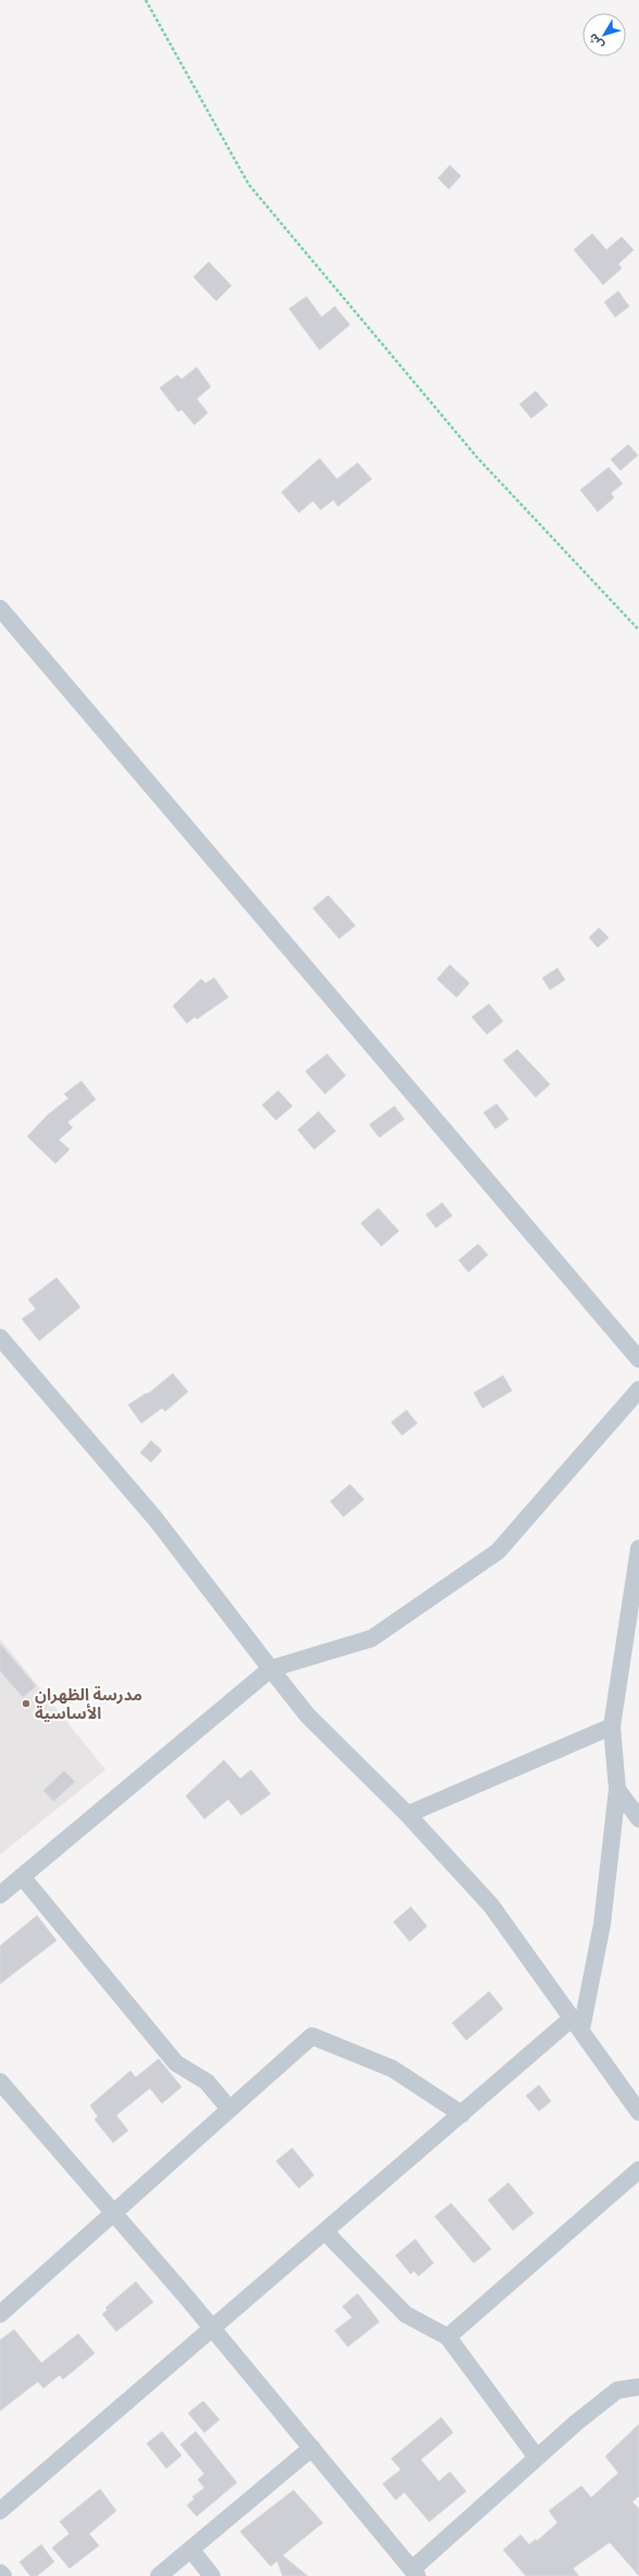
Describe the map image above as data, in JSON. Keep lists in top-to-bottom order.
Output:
{
  "places": ["مدرسة الظهران الأساسية"],
  "north": "bottom left"
}
